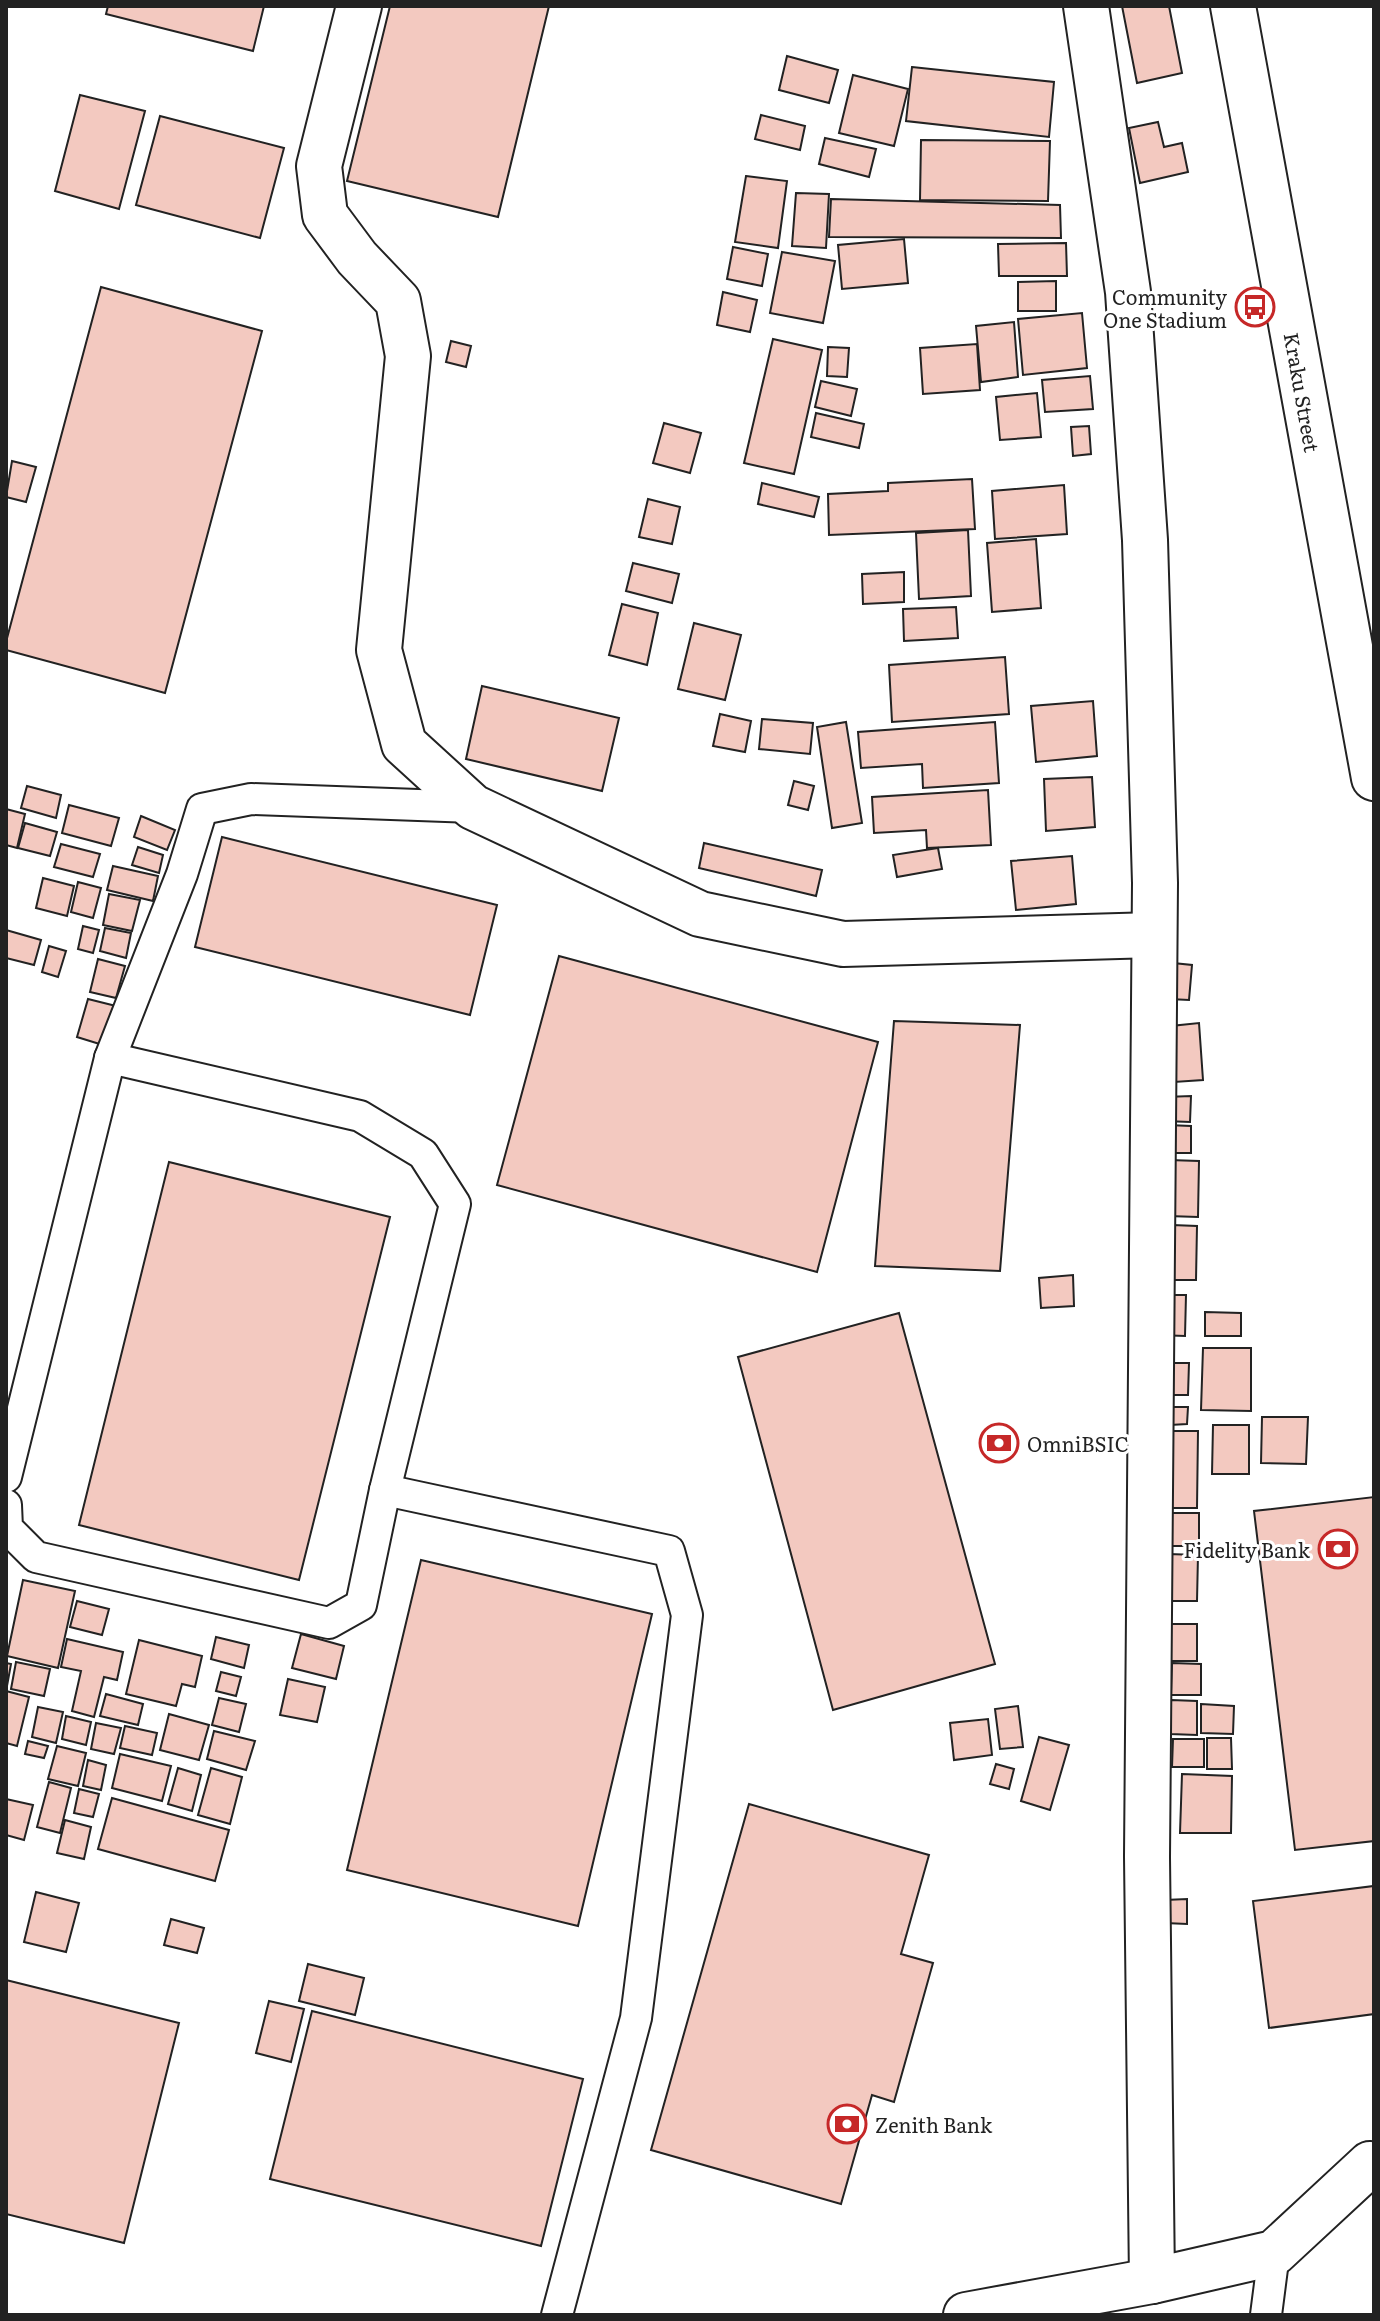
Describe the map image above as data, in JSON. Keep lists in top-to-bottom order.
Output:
{
  "streets": {
    "street": ["Kraku Street"]
  },
  "places": {
    "bus stop": ["Community One Stadium"],
    "bank": ["OmniBSIC", "Fidelity Bank", "Zenith Bank"]
  }
}
